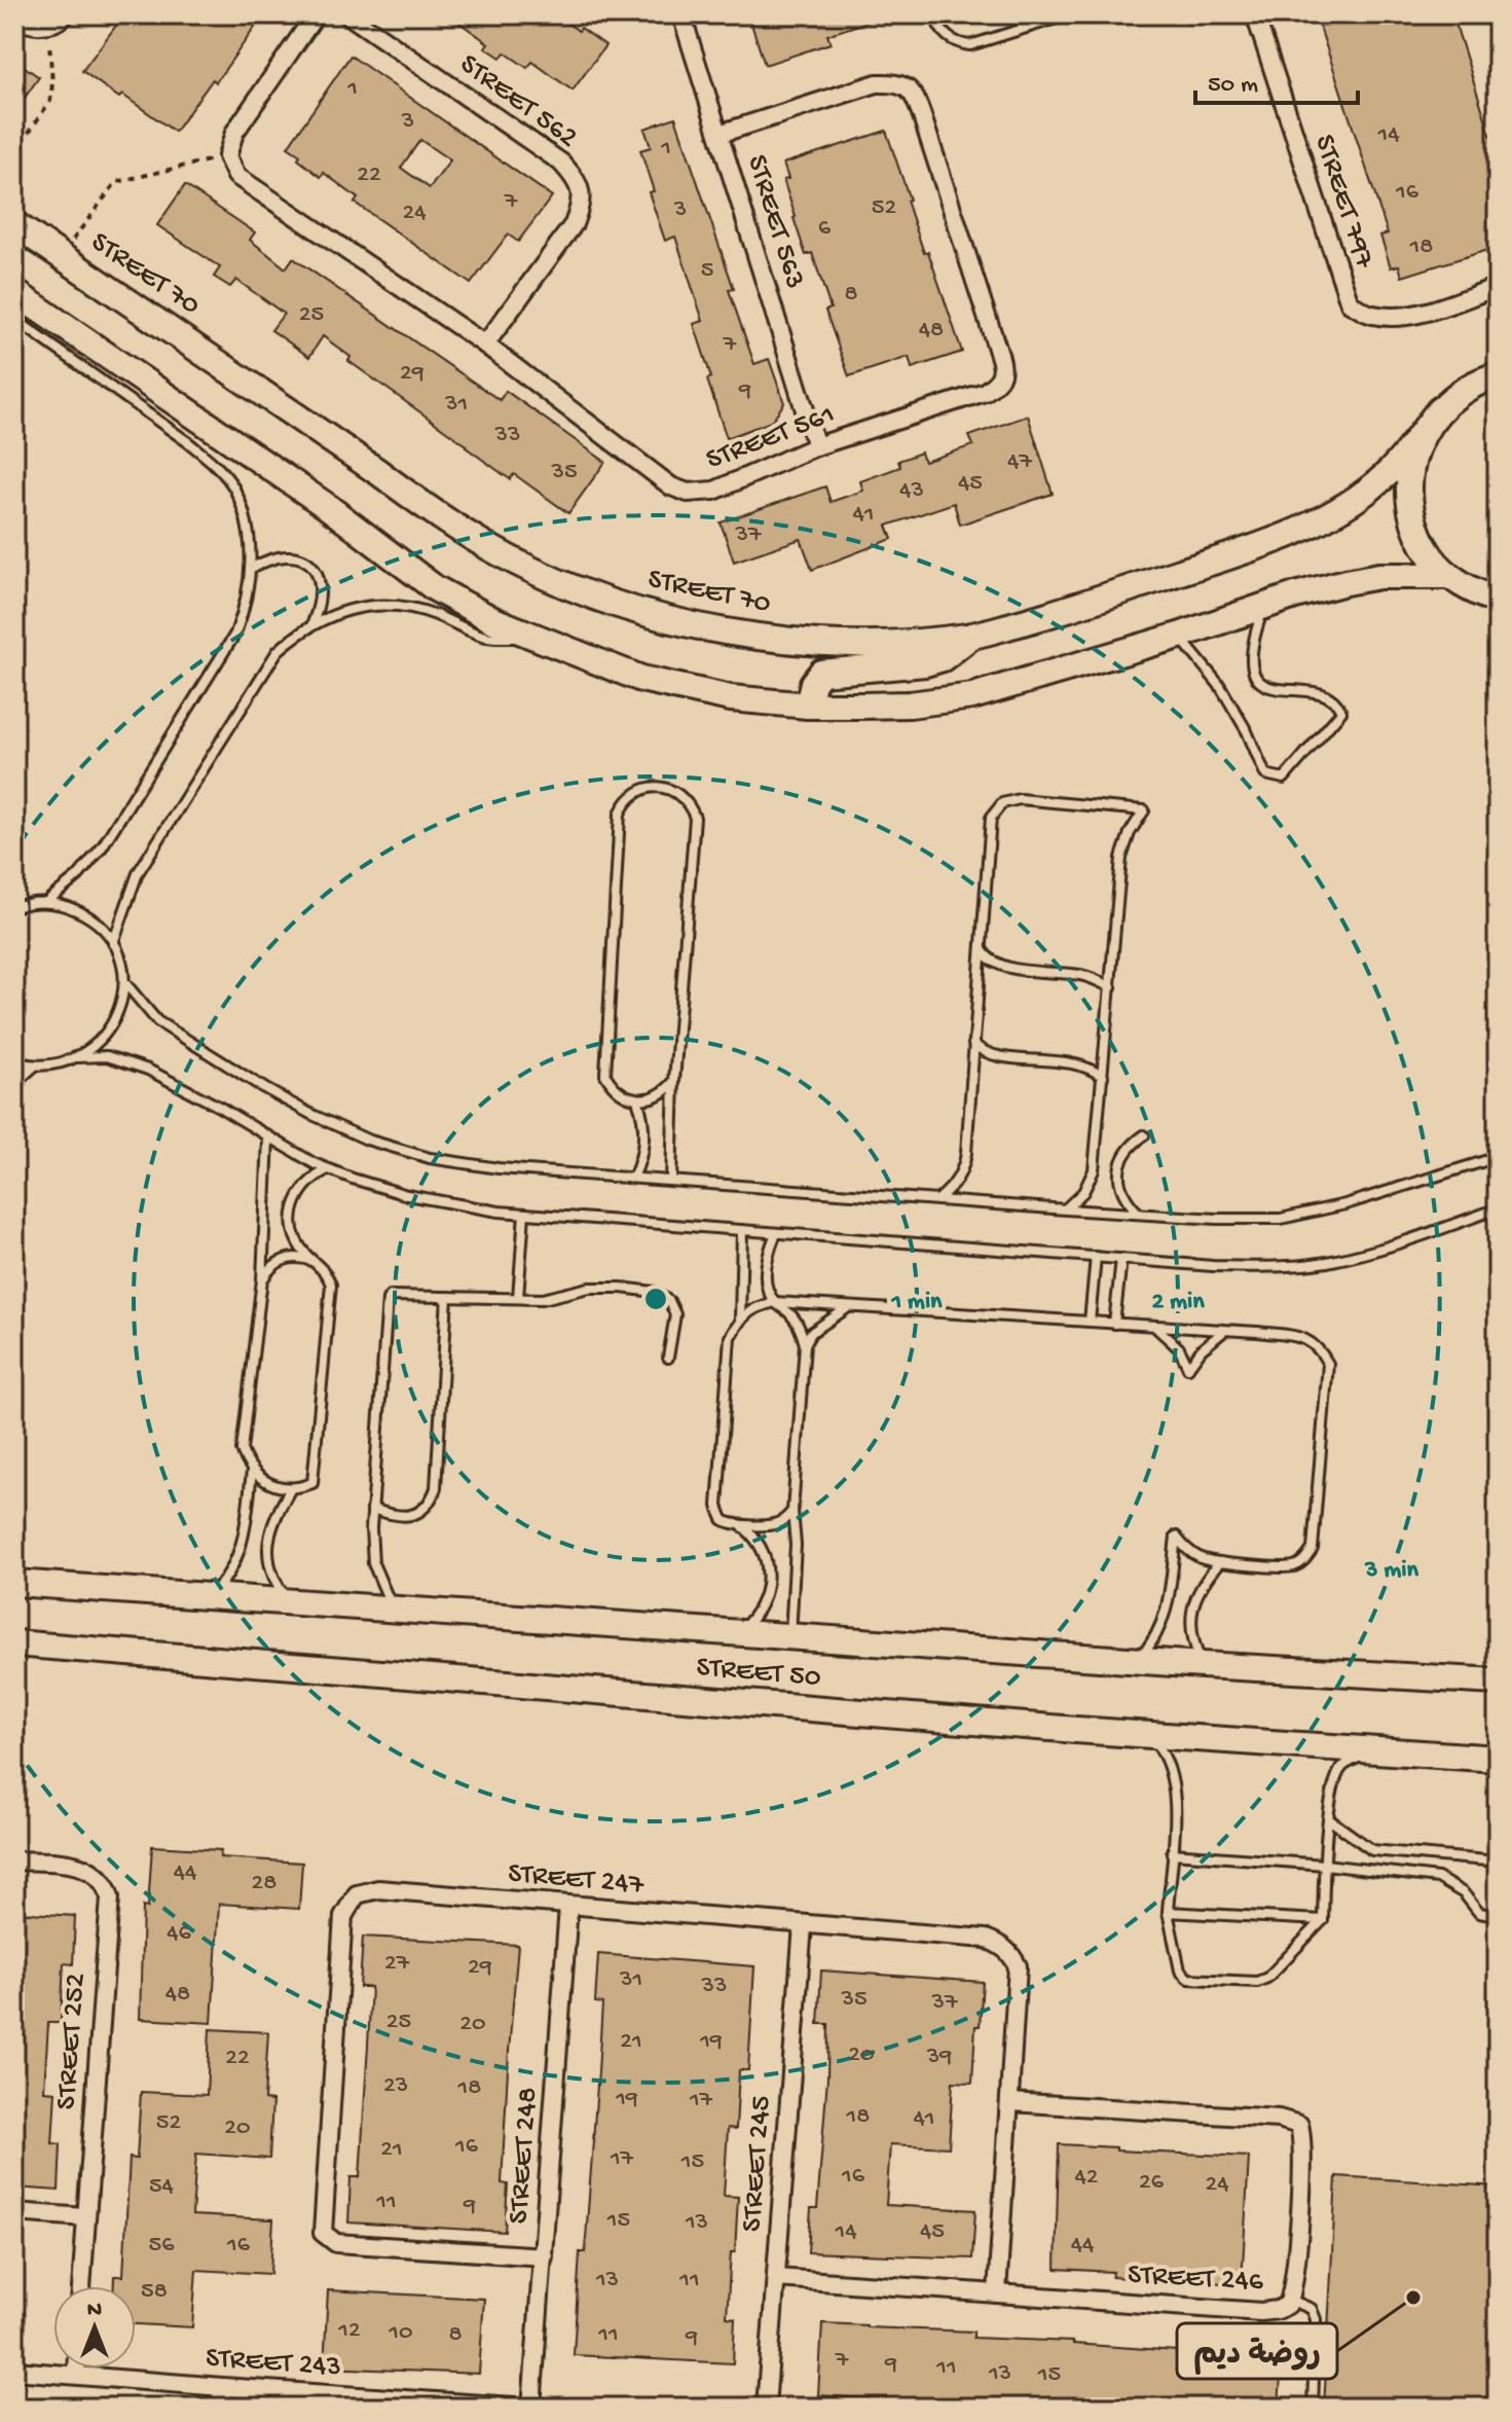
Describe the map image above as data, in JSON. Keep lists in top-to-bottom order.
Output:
{
  "streets": {
    "main road": ["STREET 70", "STREET 50"],
    "street": [
      "STREET 562",
      "STREET 797",
      "STREET 563",
      "STREET 561",
      "STREET 247",
      "STREET 252",
      "STREET 248",
      "STREET 245",
      "STREET 246",
      "STREET 243"
    ]
  },
  "crossings": [
    ["STREET 562", "STREET 561"],
    ["STREET 563", "STREET 561"],
    ["STREET 247", "STREET 248"],
    ["STREET 247", "STREET 245"],
    ["STREET 247", "STREET 246"],
    ["STREET 248", "STREET 243"],
    ["STREET 245", "STREET 246"]
  ],
  "places": ["روضة ديم"],
  "house_numbers": [
    "1",
    "3",
    "14",
    "1",
    "22",
    "16",
    "7",
    "52",
    "3",
    "24",
    "6",
    "18",
    "5",
    "8",
    "25",
    "48",
    "7",
    "29",
    "9",
    "31",
    "33",
    "47",
    "35",
    "45",
    "43",
    "41",
    "37",
    "44",
    "28",
    "46",
    "27",
    "29",
    "31",
    "33",
    "48",
    "35",
    "37",
    "25",
    "20",
    "21",
    "19",
    "20",
    "39",
    "22",
    "23",
    "18",
    "19",
    "17",
    "18",
    "41",
    "52",
    "20",
    "16",
    "21",
    "17",
    "15",
    "16",
    "42",
    "26",
    "24",
    "54",
    "11",
    "9",
    "15",
    "13",
    "14",
    "45",
    "56",
    "16",
    "44",
    "13",
    "11",
    "58",
    "12",
    "10",
    "8",
    "11",
    "9",
    "7",
    "9",
    "11",
    "13",
    "15"
  ],
  "scale_bar": "50 m",
  "north": "top",
  "rings": ["1 min", "2 min", "3 min"]
}
